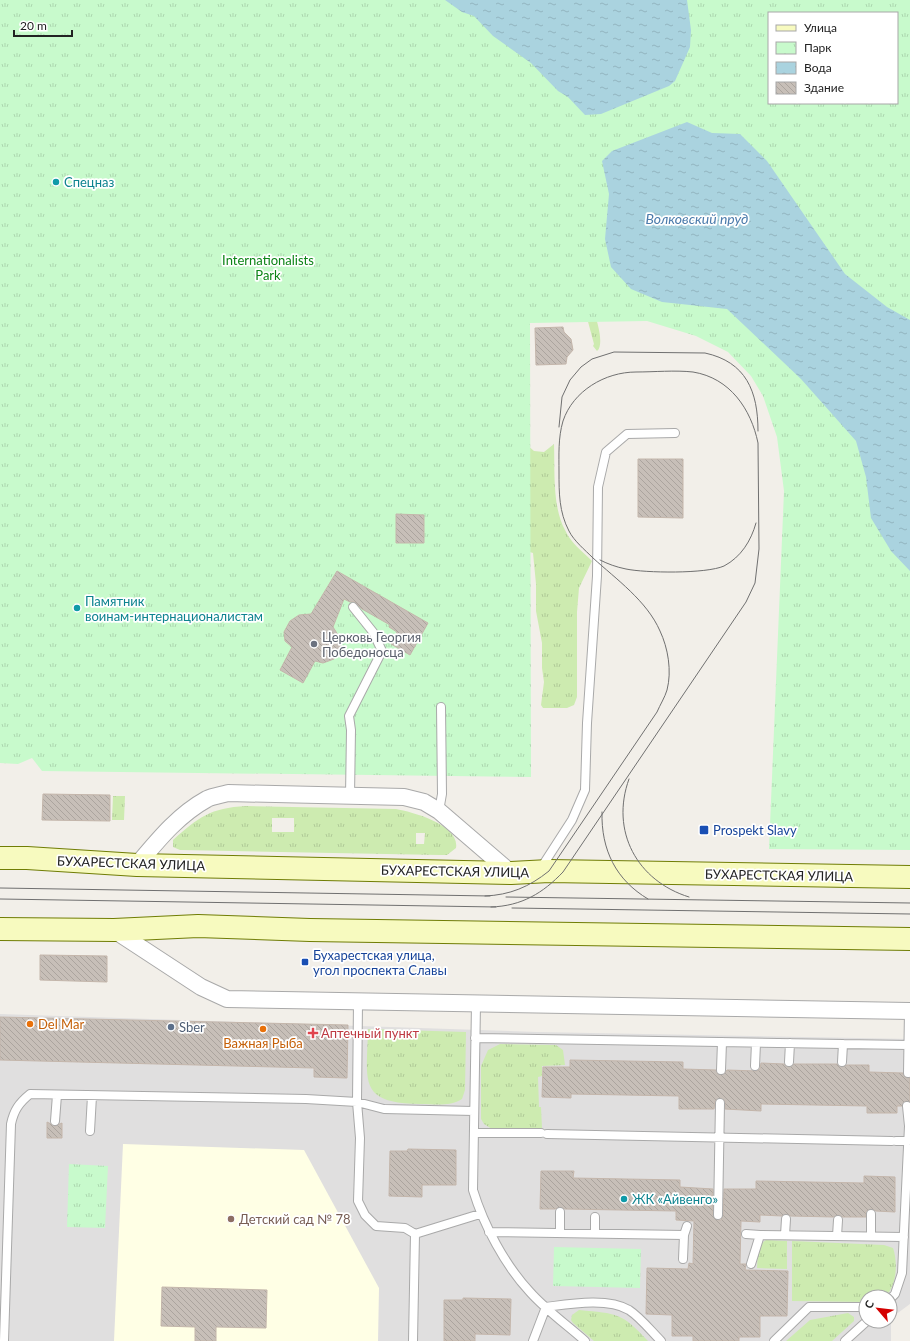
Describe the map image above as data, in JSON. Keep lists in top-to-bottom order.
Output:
{
  "streets": {
    "main road": ["БУХАРЕСТСКАЯ УЛИЦА"]
  },
  "water": ["Волковский пруд"],
  "parks": ["Internationalists Park"],
  "places": {
    "other": [
      "Спецназ",
      "Памятник воинам-интернационалистам",
      "Церковь Георгия Победоносца",
      "Del Mar",
      "Sber",
      "Важная Рыба",
      "ЖК «Айвенго»",
      "Детский сад № 78"
    ],
    "transit": ["Prospekt Slavy", "Бухарестская улица, угол проспекта Славы"],
    "health": ["Аптечный пункт"]
  },
  "legend": [
    "Улица",
    "Парк",
    "Вода",
    "Здание"
  ],
  "scale_bar": "20 m",
  "north": "top left"
}
